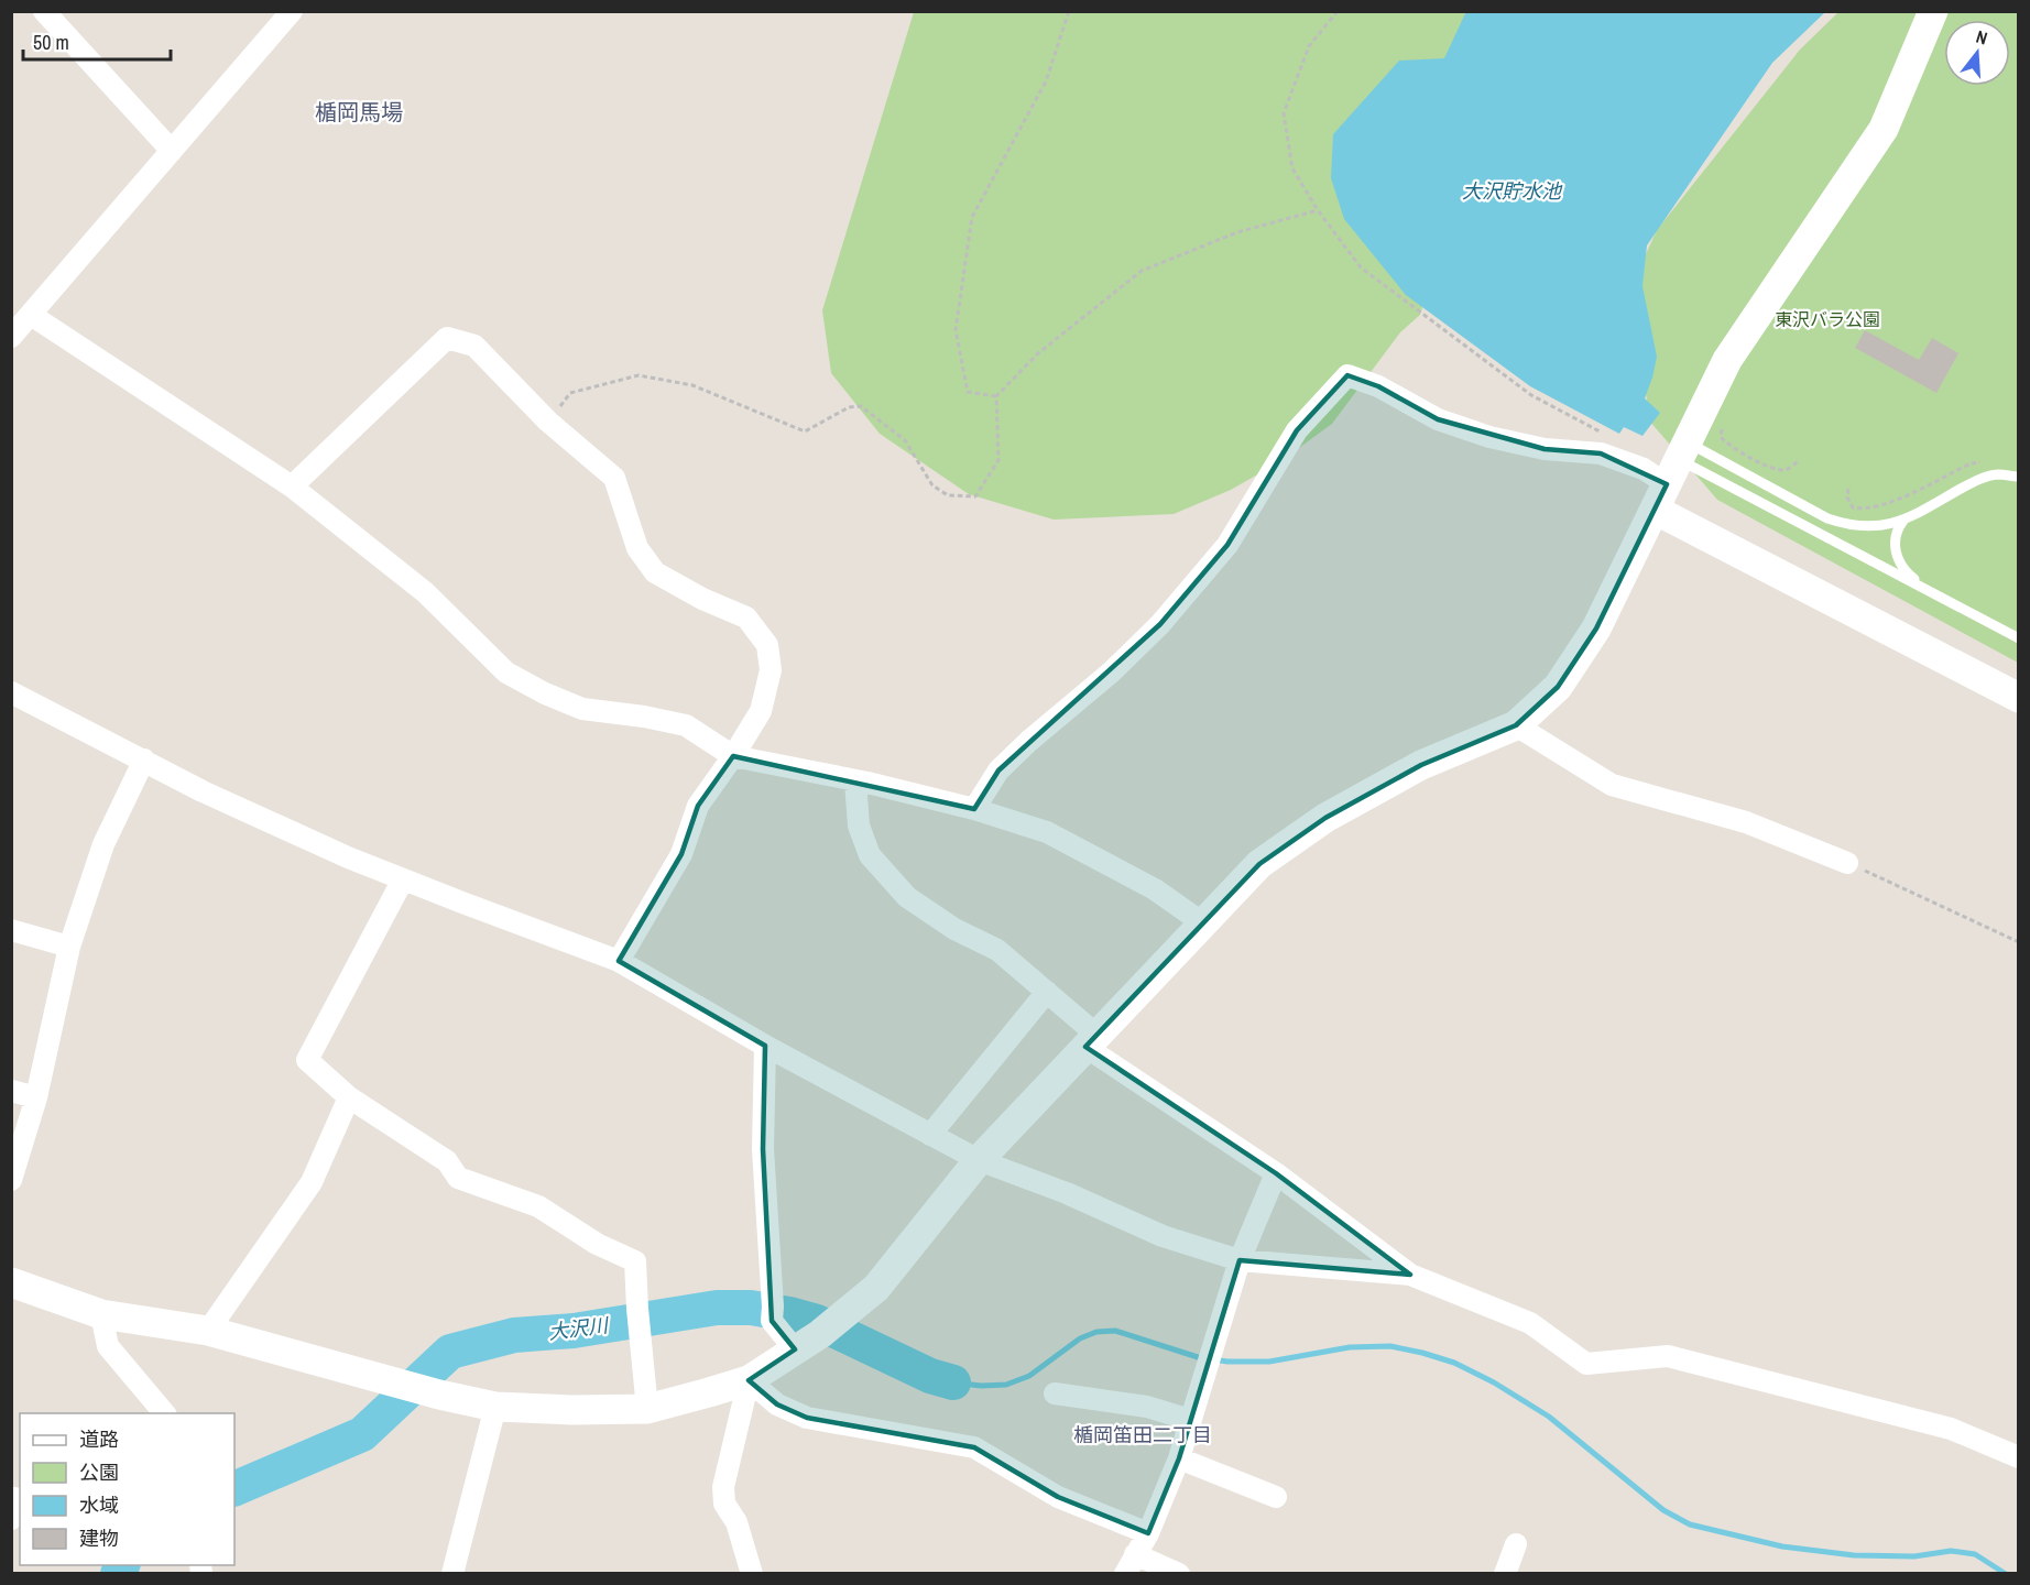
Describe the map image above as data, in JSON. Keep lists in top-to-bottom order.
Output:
{
  "districts": ["楯岡馬場", "楯岡笛田二丁目"],
  "water": ["大沢貯水池", "大沢川"],
  "parks": ["東沢バラ公園"],
  "legend": [
    "道路",
    "公園",
    "水域",
    "建物"
  ],
  "scale_bar": "50 m",
  "north": "top"
}
